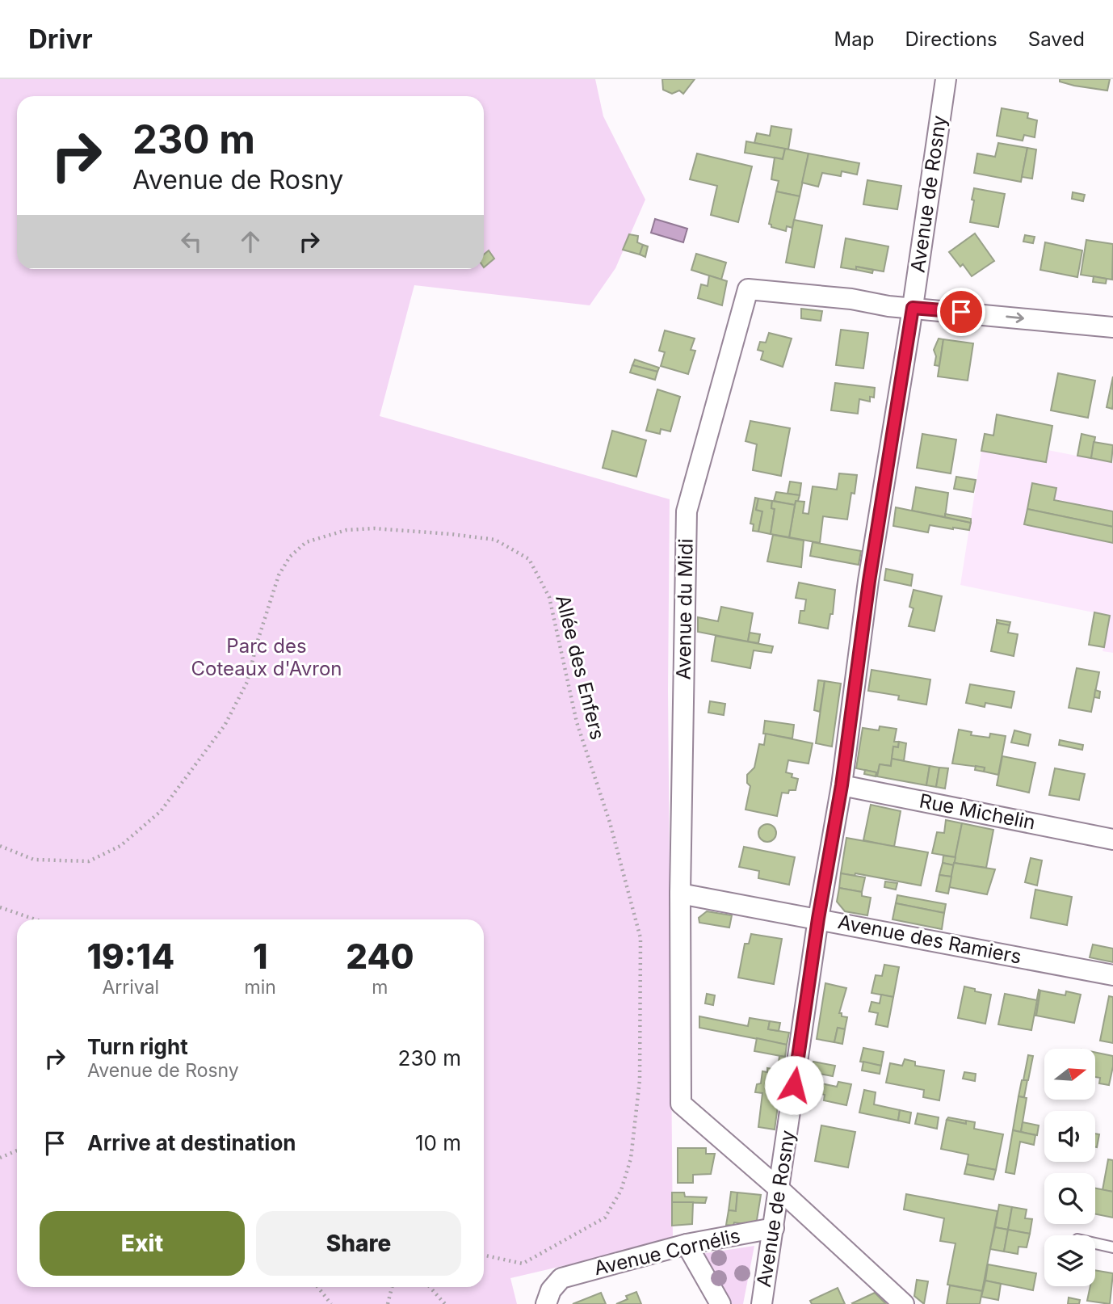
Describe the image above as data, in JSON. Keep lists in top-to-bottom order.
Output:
{
  "streets": {
    "street": [
      "Avenue de Rosny",
      "Avenue du Midi",
      "Rue Michelin",
      "Avenue des Ramiers",
      "Avenue Cornélis"
    ],
    "path": ["Allée des Enfers"]
  },
  "crossings": [
    ["Avenue de Rosny", "Avenue du Midi"],
    ["Avenue de Rosny", "Rue Michelin"],
    ["Avenue de Rosny", "Avenue des Ramiers"],
    ["Avenue de Rosny", "Avenue Cornélis"],
    ["Avenue du Midi", "Avenue des Ramiers"]
  ],
  "parks": ["Parc des Coteaux d'Avron"],
  "north": "right",
  "page": {
    "header": "Drivr",
    "nav": ["Map", "Directions", "Saved"],
    "turn": ["230 m", "Avenue de Rosny"],
    "eta": [
      "19:14",
      "Arrival",
      "1",
      "min",
      "240",
      "m"
    ],
    "list": [
      {
        "name": "Turn right",
        "note": "Avenue de Rosny",
        "value": "230 m"
      },
      {
        "name": "Arrive at destination",
        "value": "10 m"
      }
    ],
    "buttons": ["Exit", "Share"]
  }
}
